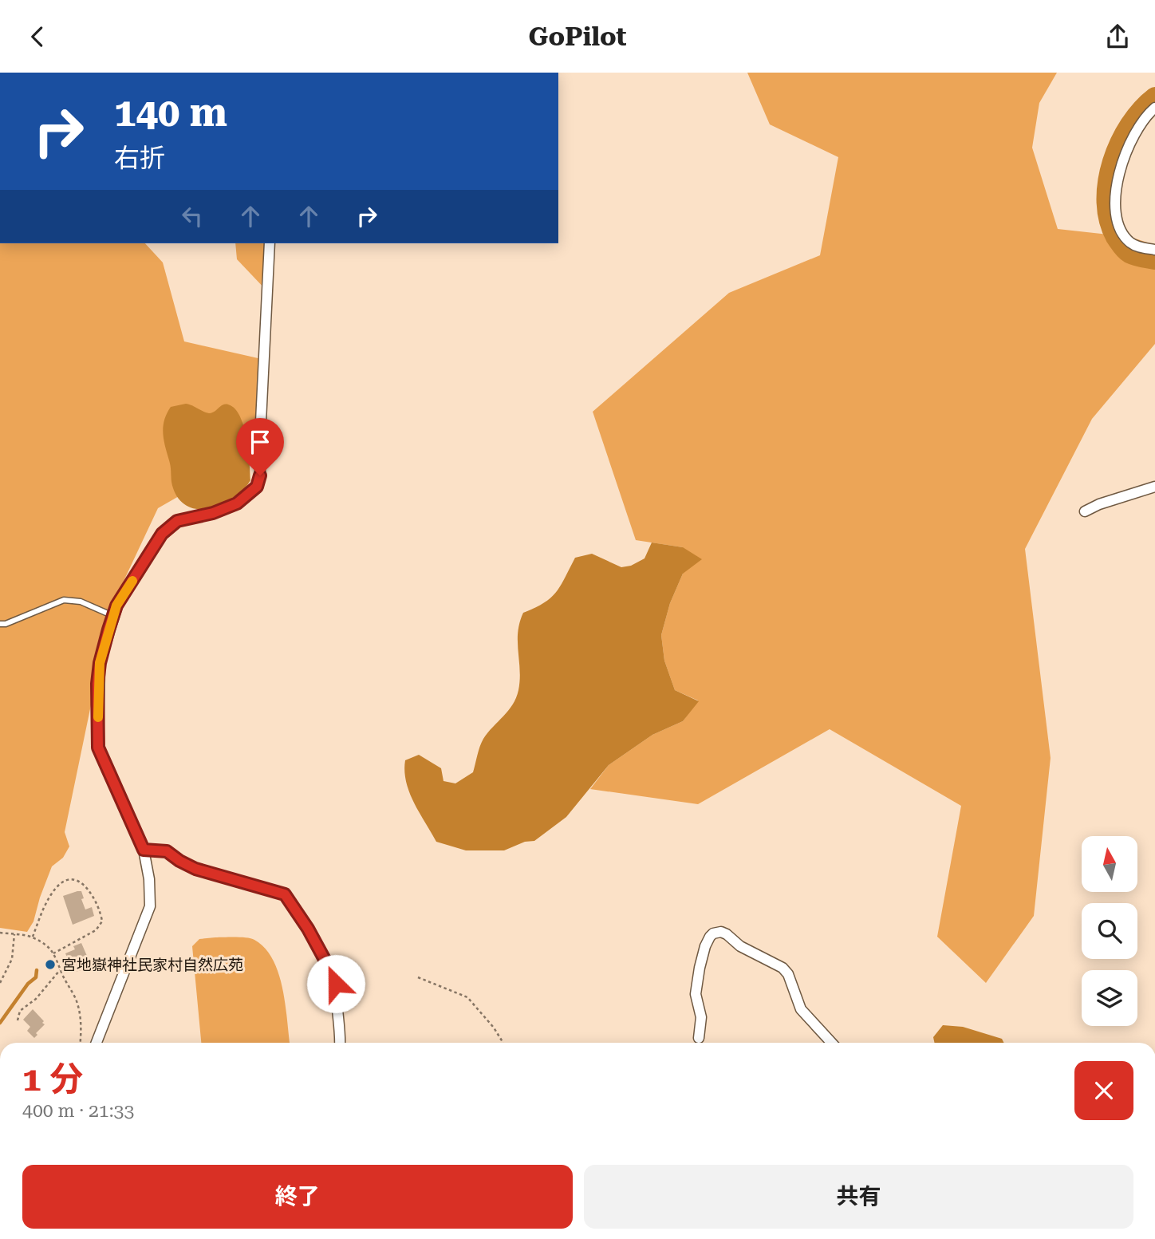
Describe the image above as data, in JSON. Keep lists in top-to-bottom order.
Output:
{
  "places": ["宮地嶽神社民家村自然広苑"],
  "north": "top",
  "page": {
    "header": "GoPilot",
    "turn": ["140 m", "右折"],
    "heading": ["1 分", "400 m · 21:33"],
    "buttons": ["終了", "共有"]
  }
}
